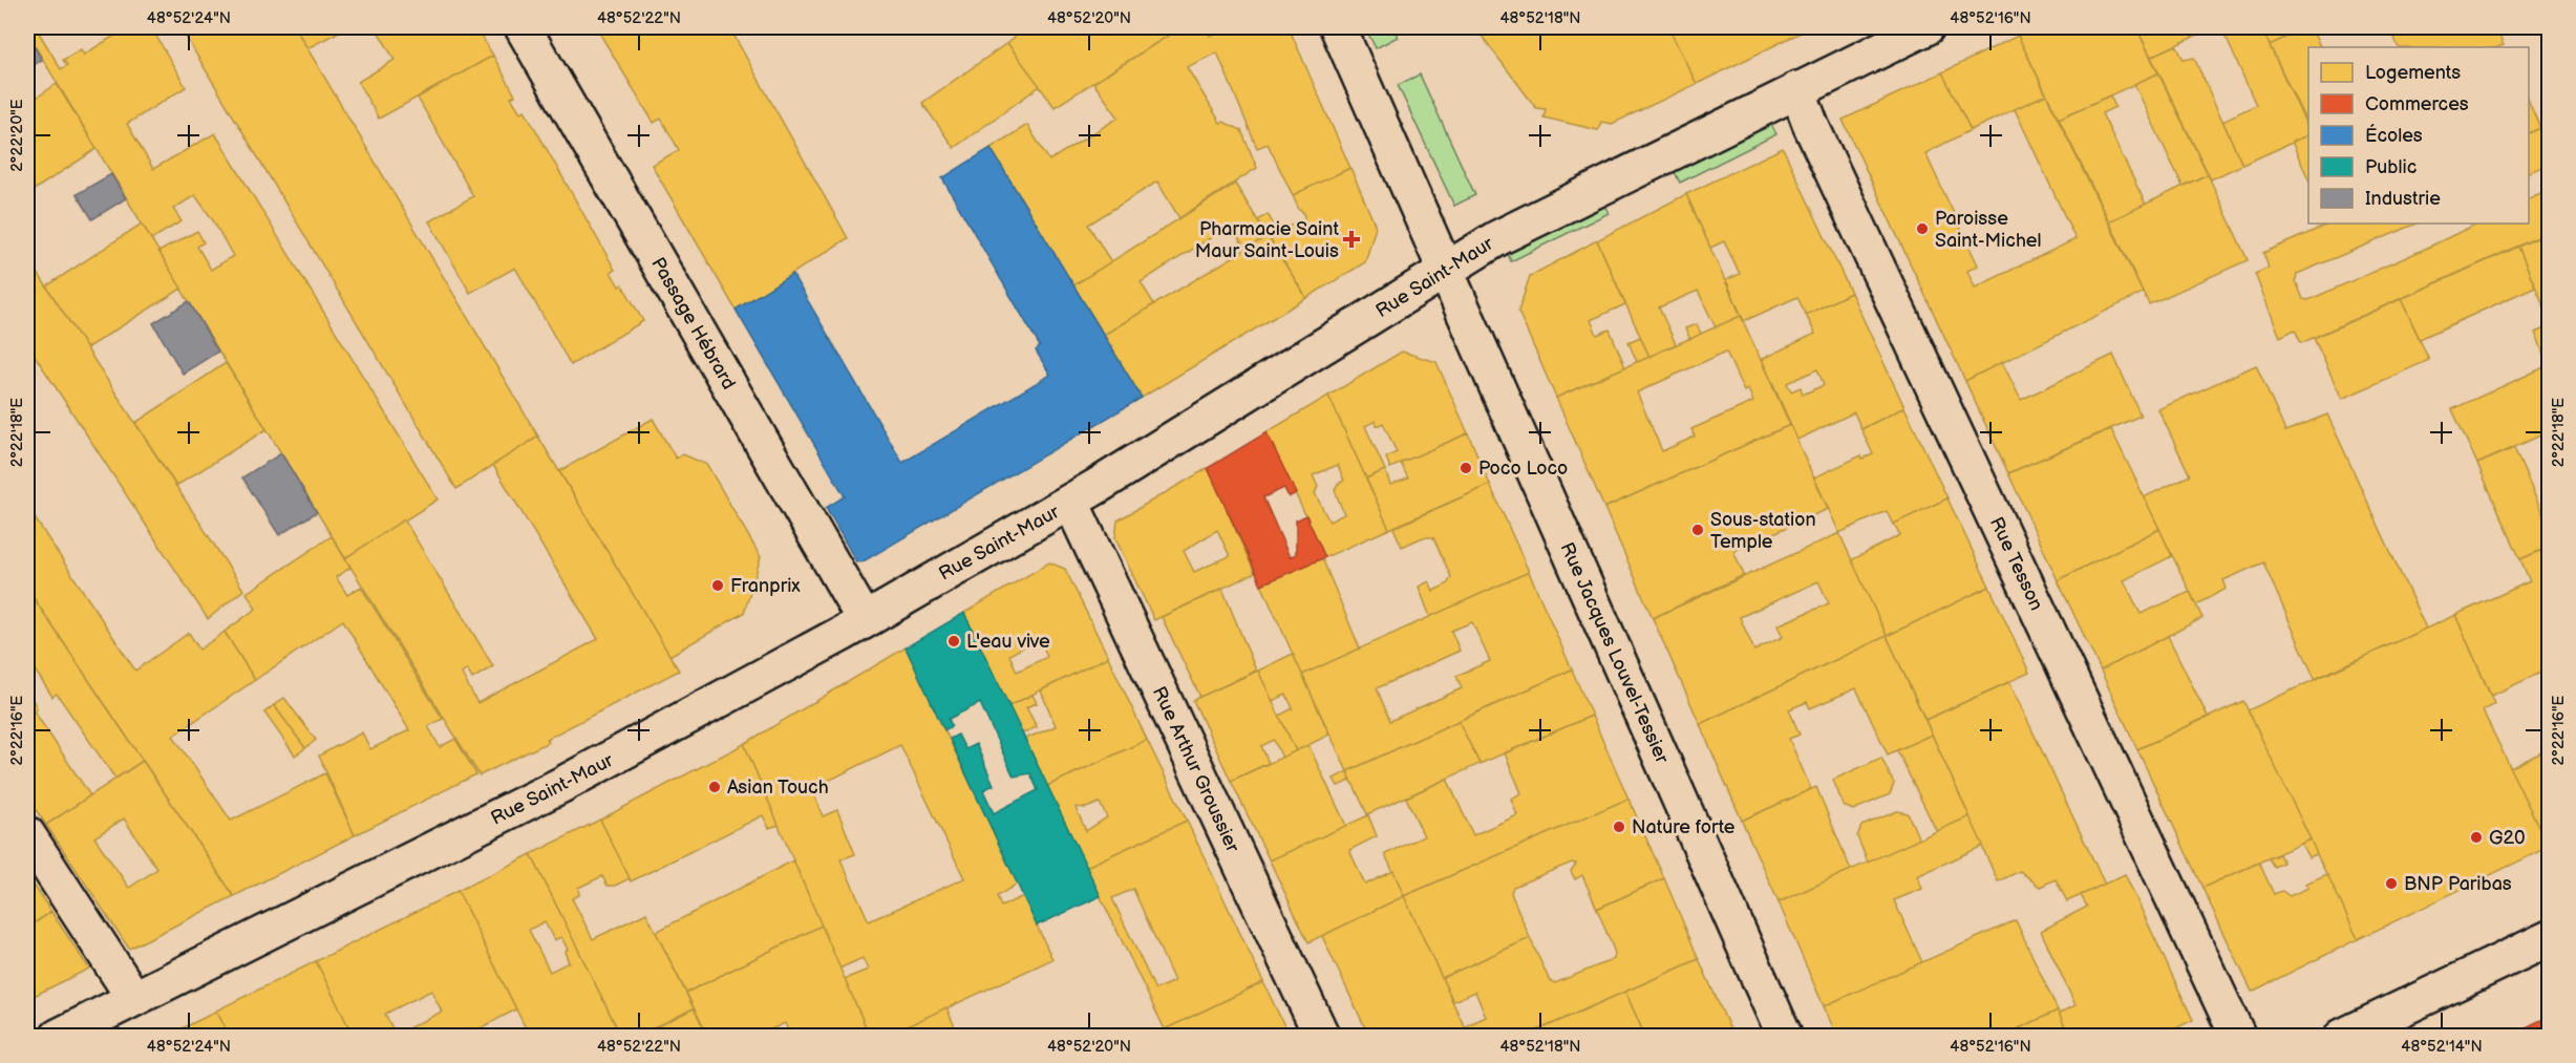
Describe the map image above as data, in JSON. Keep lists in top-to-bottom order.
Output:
{
  "streets": {
    "street": [
      "Rue Saint-Maur",
      "Passage Hébrard",
      "Rue Tesson",
      "Rue Jacques Louvel-Tessier",
      "Rue Arthur Groussier"
    ]
  },
  "crossings": [
    ["Rue Saint-Maur", "Passage Hébrard"],
    ["Rue Saint-Maur", "Rue Tesson"],
    ["Rue Saint-Maur", "Rue Jacques Louvel-Tessier"],
    ["Rue Saint-Maur", "Rue Arthur Groussier"]
  ],
  "places": {
    "other": [
      "Paroisse Saint-Michel",
      "Poco Loco",
      "Sous-station Temple",
      "Franprix",
      "L'eau vive",
      "Asian Touch",
      "Nature forte",
      "G20",
      "BNP Paribas"
    ],
    "health": ["Pharmacie Saint Maur Saint-Louis"]
  },
  "legend": [
    "Logements",
    "Commerces",
    "Écoles",
    "Public",
    "Industrie"
  ],
  "coordinates": [
    "48°52'24\"N",
    "48°52'22\"N",
    "48°52'20\"N",
    "48°52'18\"N",
    "48°52'16\"N",
    "2°22'20\"E",
    "2°22'18\"E",
    "2°22'16\"E",
    "48°52'14\"N"
  ]
}
